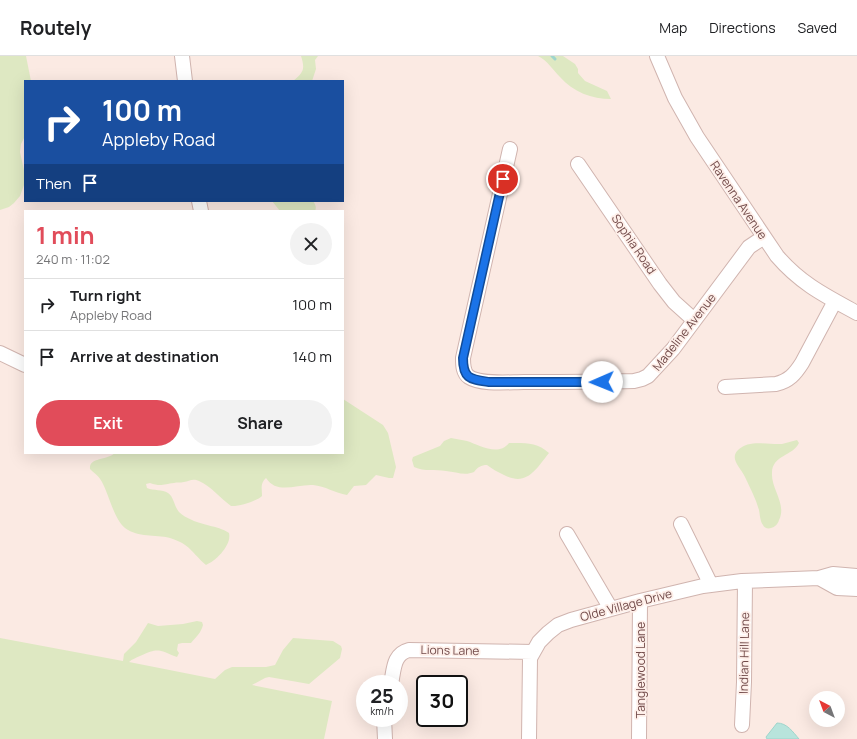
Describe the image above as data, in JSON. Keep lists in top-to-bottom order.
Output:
{
  "streets": {
    "street": [
      "Ravenna Avenue",
      "Sophia Road",
      "Madeline Avenue",
      "Olde Village Drive",
      "Lions Lane",
      "Indian Hill Lane",
      "Tanglewood Lane"
    ]
  },
  "crossings": [
    ["Ravenna Avenue", "Madeline Avenue"],
    ["Sophia Road", "Madeline Avenue"],
    ["Olde Village Drive", "Lions Lane"],
    ["Olde Village Drive", "Indian Hill Lane"],
    ["Olde Village Drive", "Tanglewood Lane"]
  ],
  "north": "top left",
  "page": {
    "header": "Routely",
    "nav": ["Map", "Directions", "Saved"],
    "turn": ["100 m", "Appleby Road"],
    "then": "Then",
    "heading": ["1 min", "240 m · 11:02"],
    "list": [
      {
        "name": "Turn right",
        "note": "Appleby Road",
        "value": "100 m"
      },
      {
        "name": "Arrive at destination",
        "value": "140 m"
      }
    ],
    "buttons": ["Exit", "Share"],
    "speed": "25 km/h",
    "limit": "30"
  }
}
